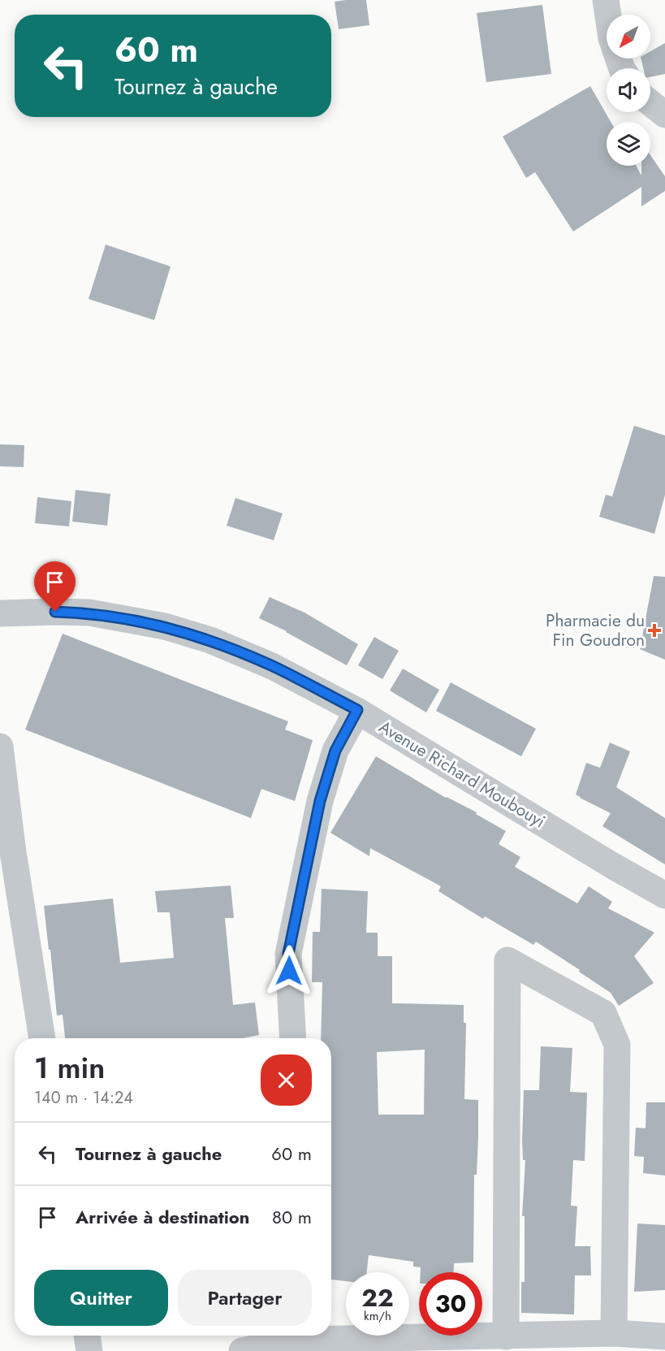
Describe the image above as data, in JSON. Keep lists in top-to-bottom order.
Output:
{
  "streets": {
    "street": ["Avenue Richard Moubouyi"]
  },
  "places": {
    "health": ["Pharmacie du Fin Goudron"]
  },
  "north": "bottom left",
  "page": {
    "turn": ["60 m", "Tournez à gauche"],
    "heading": ["1 min", "140 m · 14:24"],
    "list": [
      {
        "name": "Tournez à gauche",
        "value": "60 m"
      },
      {
        "name": "Arrivée à destination",
        "value": "80 m"
      }
    ],
    "buttons": ["Quitter", "Partager"],
    "speed": "22 km/h",
    "limit": "30"
  }
}
